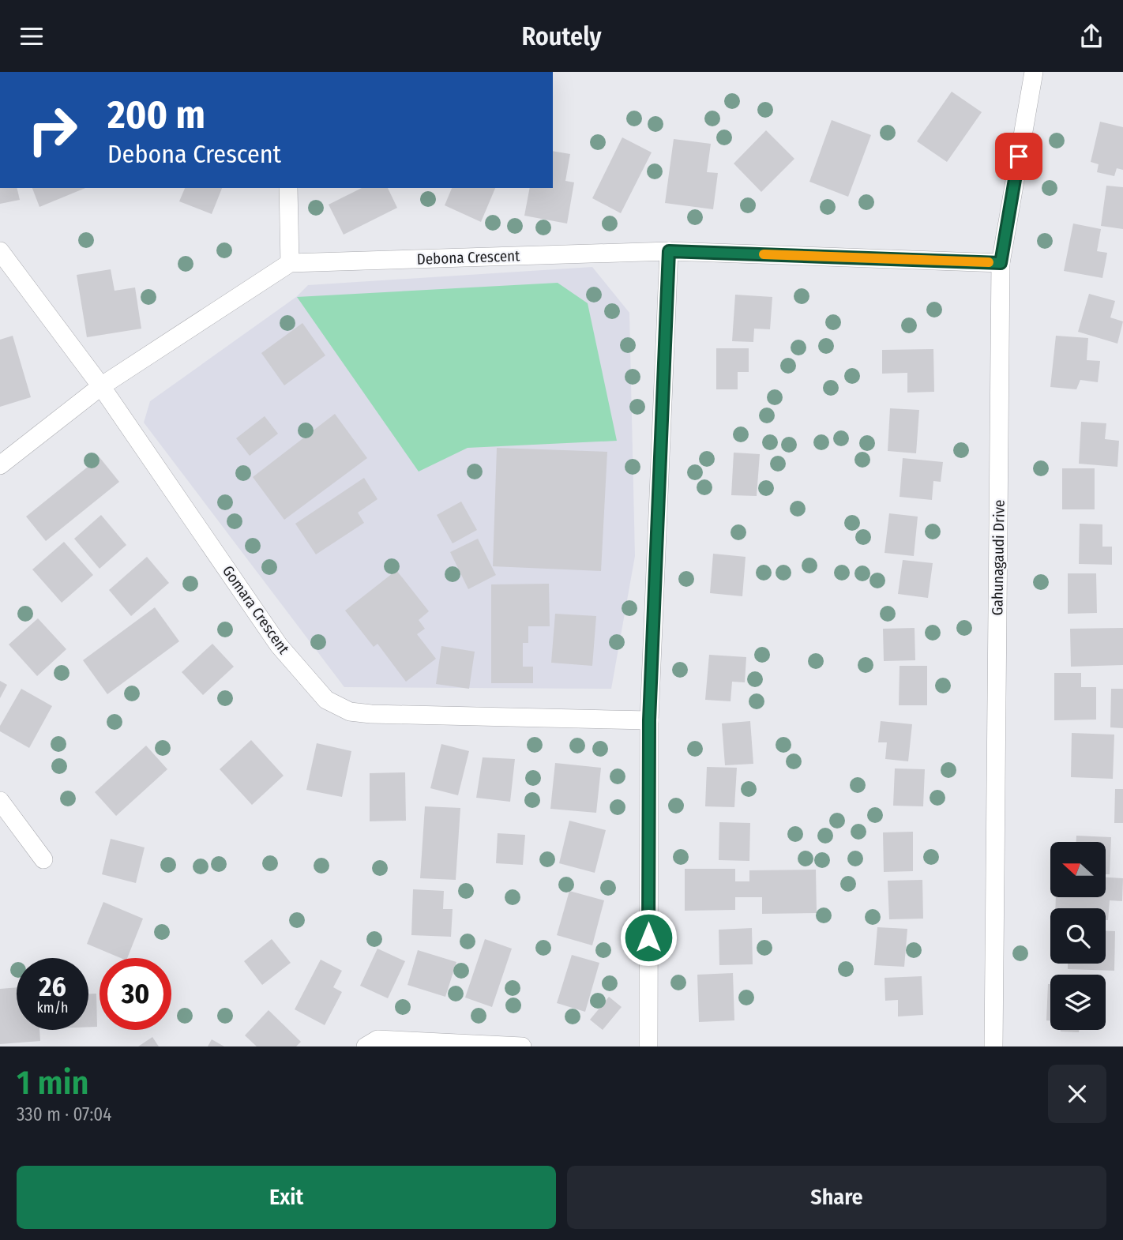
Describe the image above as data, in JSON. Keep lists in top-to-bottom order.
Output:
{
  "streets": {
    "street": ["Debona Crescent", "Gahunagaudi Drive", "Gomara Crescent"]
  },
  "crossings": [
    ["Debona Crescent", "Gahunagaudi Drive"]
  ],
  "north": "left",
  "page": {
    "header": "Routely",
    "turn": ["200 m", "Debona Crescent"],
    "speed": "26 km/h",
    "limit": "30",
    "heading": ["1 min", "330 m · 07:04"],
    "buttons": ["Exit", "Share"]
  }
}
